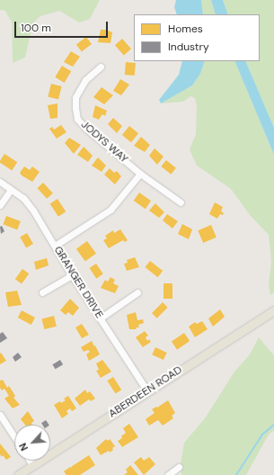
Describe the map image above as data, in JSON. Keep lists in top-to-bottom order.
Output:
{
  "streets": {
    "main road": ["ABERDEEN ROAD"],
    "street": ["JODYS WAY", "GRANGER DRIVE"]
  },
  "crossings": [
    ["GRANGER DRIVE", "ABERDEEN ROAD"]
  ],
  "legend": ["Homes", "Industry"],
  "scale_bar": "100 m",
  "north": "bottom left"
}
